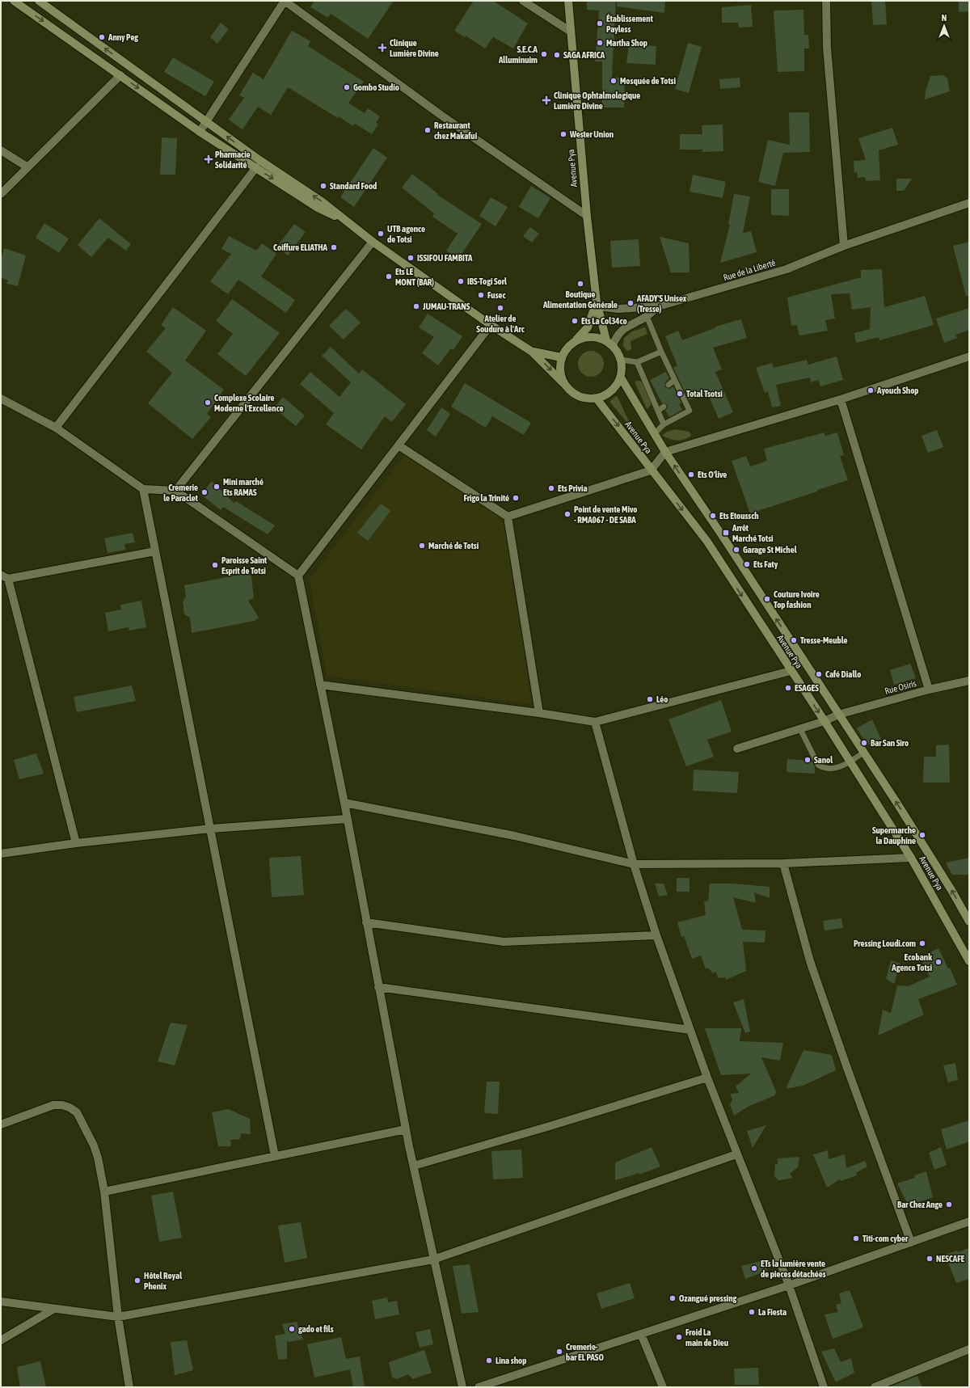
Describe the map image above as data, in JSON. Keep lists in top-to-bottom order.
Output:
{
  "streets": {
    "main road": ["Avenue Pya"],
    "street": ["Rue de la Liberté", "Rue Osiris"]
  },
  "crossings": [
    ["Avenue Pya", "Rue Osiris"]
  ],
  "places": {
    "other": [
      "Établissement Payless",
      "Anny Peg",
      "Martha Shop",
      "S.E.C.A Alluminuim",
      "SAGA AFRICA",
      "Mosquée de Totsi",
      "Gombo Studio",
      "Restaurant chez Makafui",
      "Wester Union",
      "Standard Food",
      "UTB agence de Totsi",
      "Coiffure ELIATHA",
      "ISSIFOU FAMBITA",
      "Ets LE MONT (BAR)",
      "IBS-Togi Sorl",
      "Boutique Alimentation Générale",
      "Fusec",
      "AFADY'S Unisex (Tresse)",
      "JUMAU-TRANS",
      "Atelier de Soudure à l'Arc",
      "Ets La Col34co",
      "Ayouch Shop",
      "Total Tsotsi",
      "Complexe Scolaire Moderne l'Excellence",
      "Ets O'live",
      "Mini marché Ets RAMAS",
      "Ets Privia",
      "Cremerie le Paraclet",
      "Frigo la Trinité",
      "Point de vente Mivo - RMA067 - DE SABA",
      "Ets Etoussch",
      "Marché de Totsi",
      "Garage St Michel",
      "Ets Faty",
      "Paroisse Saint Esprit de Totsi",
      "Couture Ivoire Top fashion",
      "Tresse-Meuble",
      "Café Diallo",
      "ESAGES",
      "Léo",
      "Bar San Siro",
      "Sanol",
      "Supermarche la Dauphine",
      "Pressing Loudi.com",
      "Ecobank Agence Totsi",
      "Bar Chez Ange",
      "Titi-com cyber",
      "NESCAFE",
      "ETs la lumière vente de pieces détachées",
      "Hôtel Royal Phenix",
      "Ozangué pressing",
      "La Fiesta",
      "gado et fils",
      "Froid La main de Dieu",
      "Cremerie- bar EL PASO",
      "Lina shop"
    ],
    "health": ["Clinique Lumière Divine", "Clinique Ophtalmologique Lumière Divine", "Pharmacie Solidarité"],
    "transit": ["Arrêt Marché Totsi"]
  },
  "north": "top"
}
